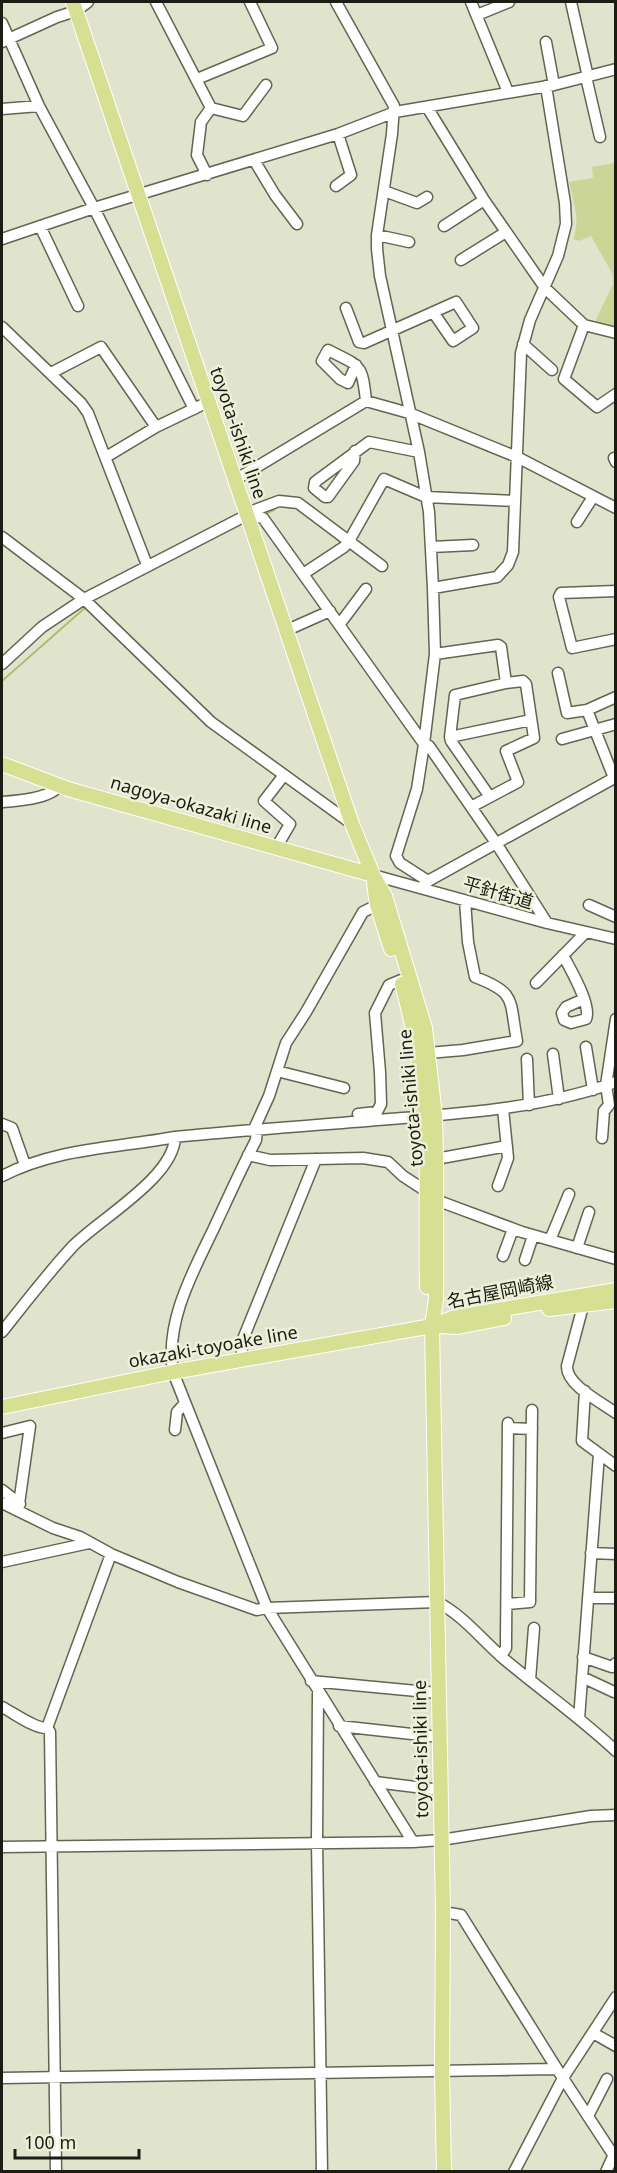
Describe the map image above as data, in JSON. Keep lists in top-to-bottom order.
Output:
{
  "streets": {
    "main road": [
      "toyota-ishiki line",
      "nagoya-okazaki line",
      "名古屋岡崎線",
      "okazaki-toyoake line"
    ],
    "street": ["平針街道"]
  },
  "crossings": [
    ["toyota-ishiki line", "nagoya-okazaki line"],
    ["toyota-ishiki line", "平針街道"],
    ["toyota-ishiki line", "名古屋岡崎線"],
    ["toyota-ishiki line", "okazaki-toyoake line"],
    ["nagoya-okazaki line", "平針街道"],
    ["名古屋岡崎線", "okazaki-toyoake line"]
  ],
  "scale_bar": "100 m"
}
